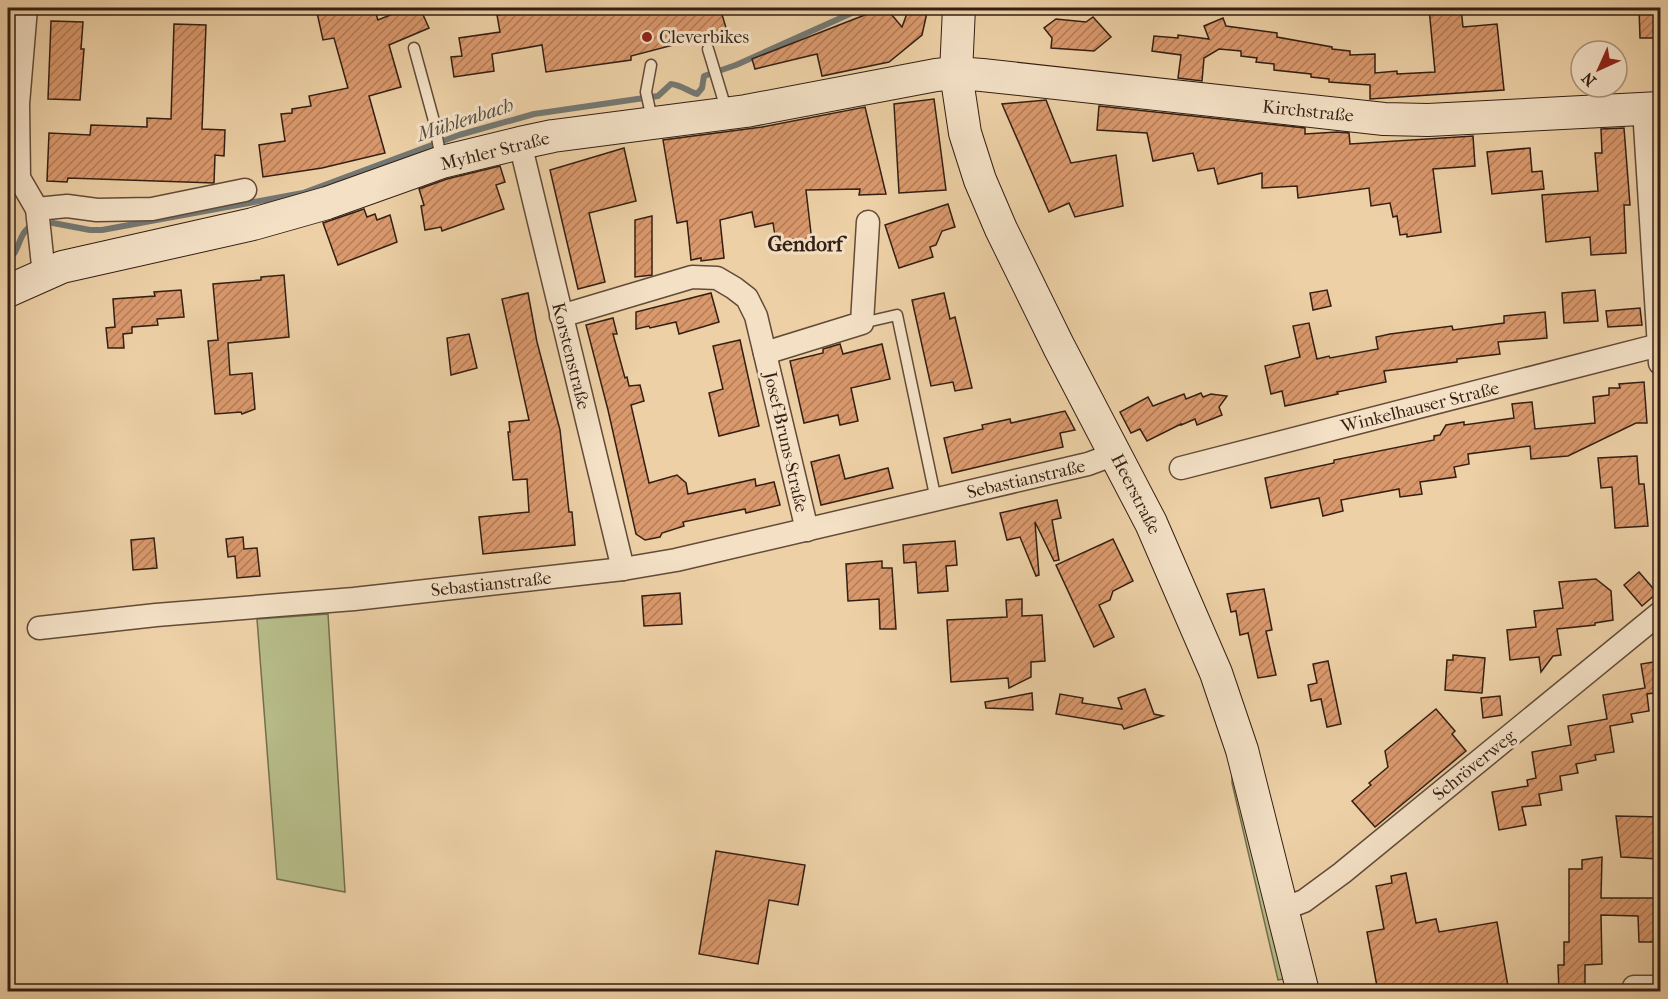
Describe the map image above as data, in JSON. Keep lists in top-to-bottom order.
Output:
{
  "streets": {
    "main road": ["Kirchstraße", "Myhler Straße", "Heerstraße"],
    "street": [
      "Korstenstraße",
      "Winkelhauser Straße",
      "Josef-Bruns-Straße",
      "Sebastianstraße",
      "Schröverweg"
    ]
  },
  "crossings": [
    ["Kirchstraße", "Myhler Straße"],
    ["Kirchstraße", "Heerstraße"],
    ["Myhler Straße", "Korstenstraße"],
    ["Myhler Straße", "Heerstraße"],
    ["Korstenstraße", "Josef-Bruns-Straße"],
    ["Korstenstraße", "Sebastianstraße"],
    ["Josef-Bruns-Straße", "Sebastianstraße"],
    ["Sebastianstraße", "Heerstraße"],
    ["Heerstraße", "Schröverweg"]
  ],
  "districts": ["Gendorf"],
  "water": ["Mühlenbach"],
  "places": ["Cleverbikes"],
  "north": "bottom left"
}
